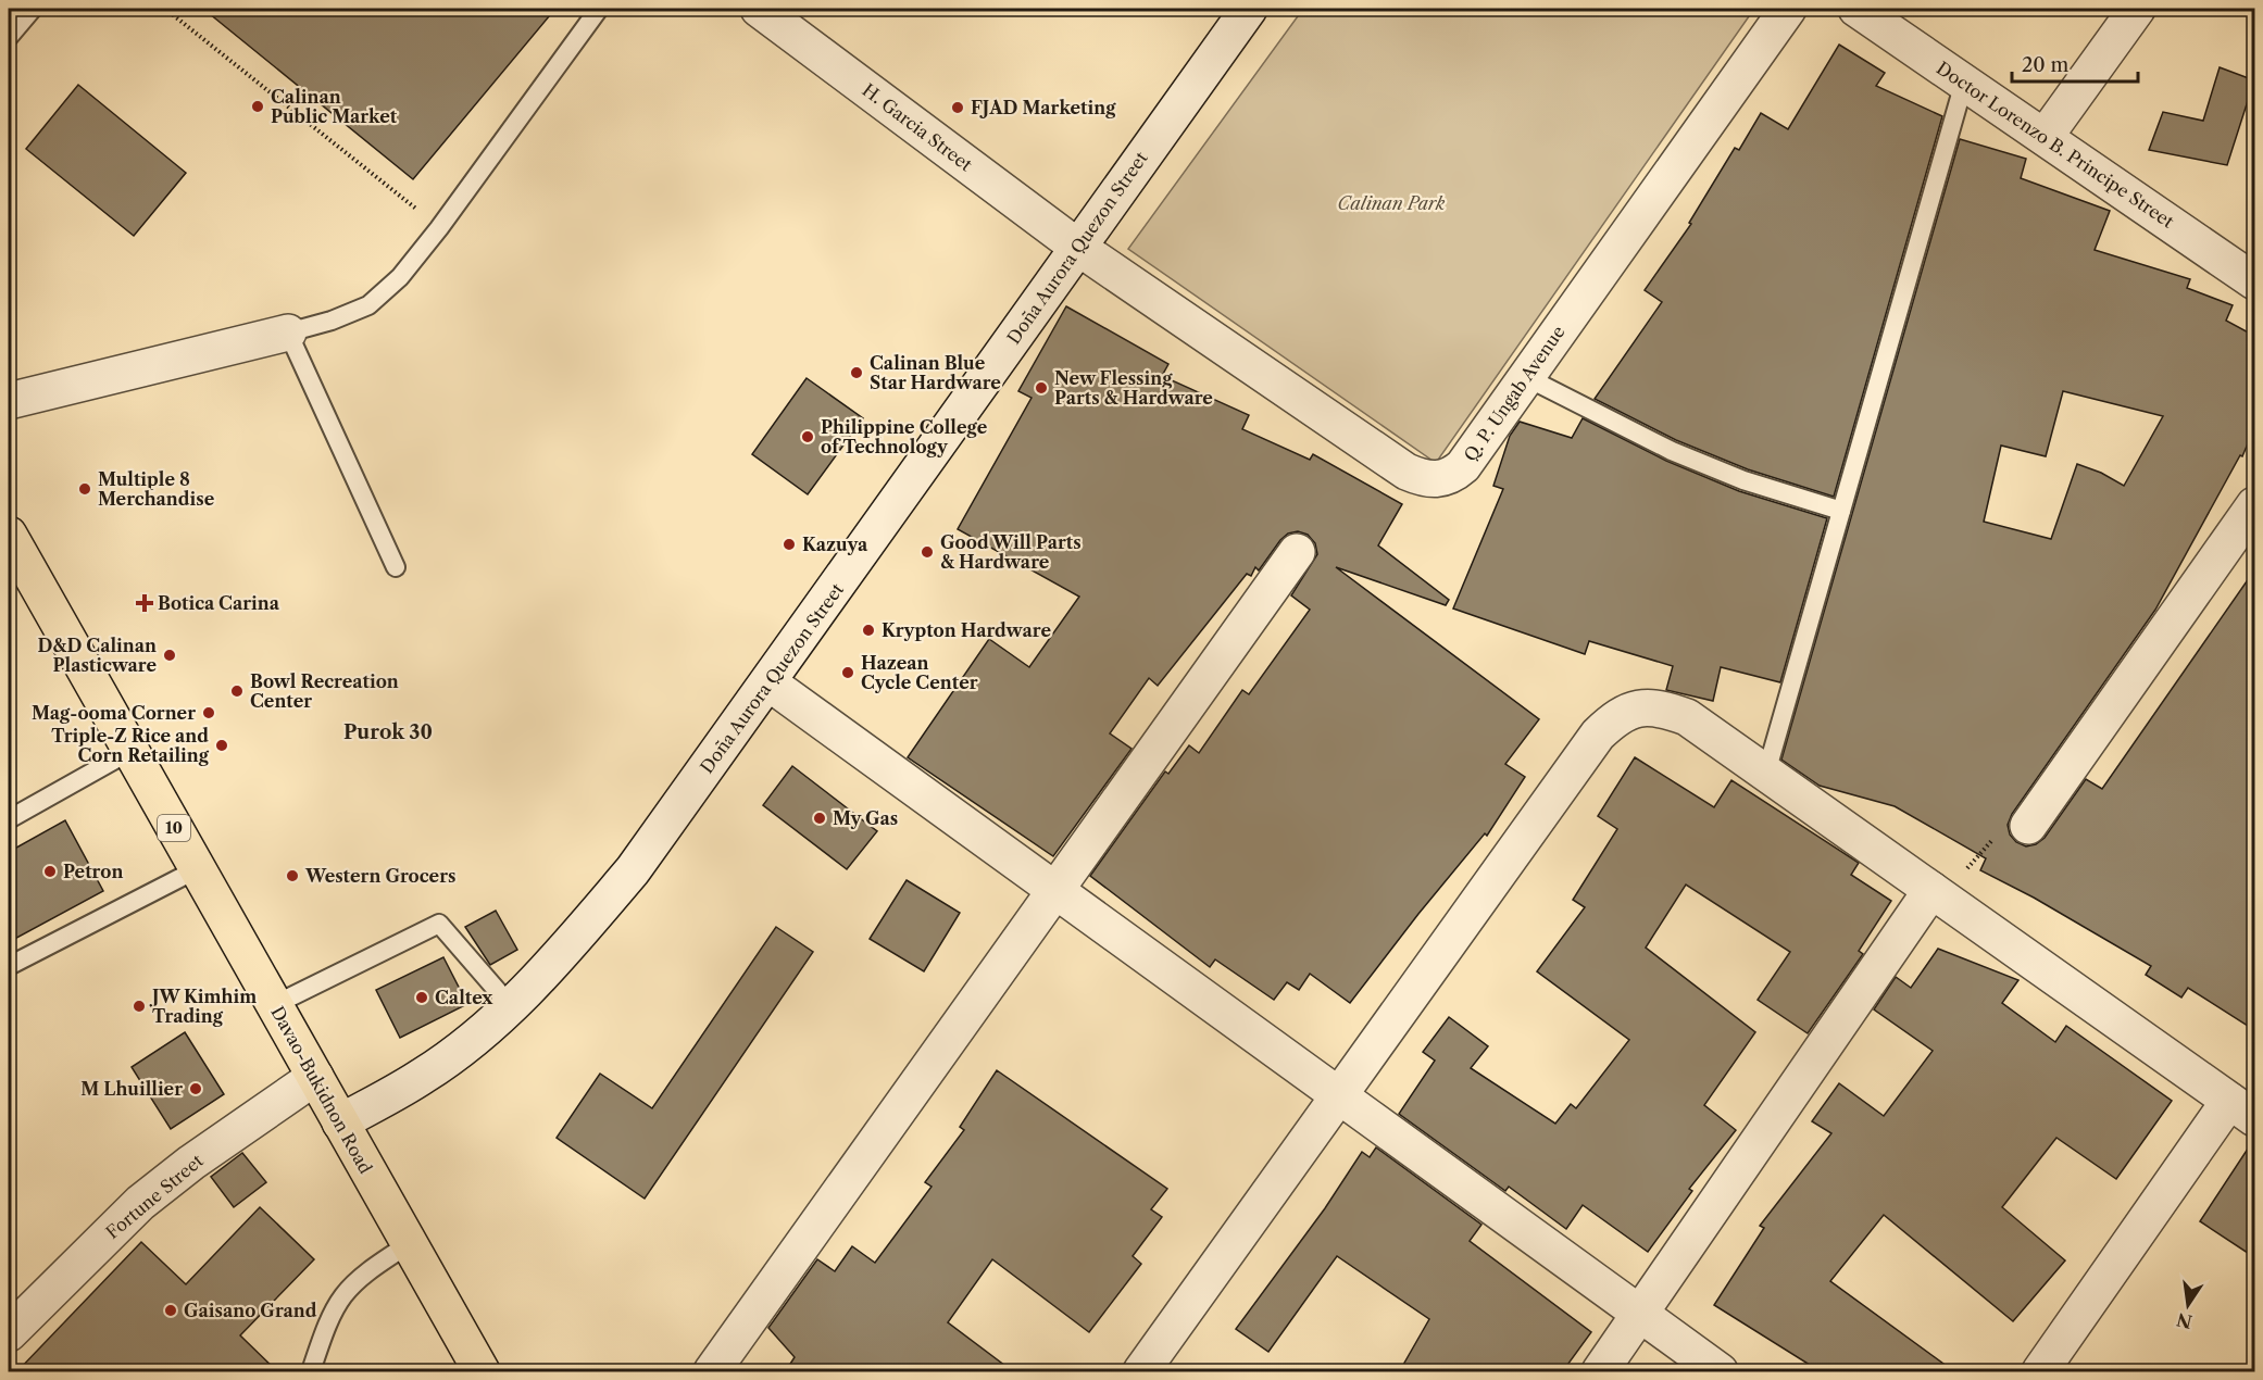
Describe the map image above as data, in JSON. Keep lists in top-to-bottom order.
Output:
{
  "streets": {
    "highway": ["10", "Davao-Bukidnon Road"],
    "street": [
      "H. Garcia Street",
      "Doctor Lorenzo B. Principe Street",
      "Doña Aurora Quezon Street",
      "Q. P. Ungab Avenue",
      "Fortune Street"
    ]
  },
  "crossings": [
    ["H. Garcia Street", "Doña Aurora Quezon Street"],
    ["H. Garcia Street", "Q. P. Ungab Avenue"],
    ["Doña Aurora Quezon Street", "Q. P. Ungab Avenue"],
    ["Doña Aurora Quezon Street", "Davao-Bukidnon Road"],
    ["Davao-Bukidnon Road", "Fortune Street"]
  ],
  "districts": ["Purok 30"],
  "parks": ["Calinan Park"],
  "places": {
    "other": [
      "Calinan Public Market",
      "FJAD Marketing",
      "Calinan Blue Star Hardware",
      "New Flessing Parts & Hardware",
      "Philippine College of Technology",
      "Multiple 8 Merchandise",
      "Kazuya",
      "Good Will Parts & Hardware",
      "Krypton Hardware",
      "D&D Calinan Plasticware",
      "Hazean Cycle Center",
      "Bowl Recreation Center",
      "Mag-ooma Corner",
      "Triple-Z Rice and Corn Retailing",
      "My Gas",
      "Petron",
      "Western Grocers",
      "Caltex",
      "JW Kimhim Trading",
      "M Lhuillier",
      "Gaisano Grand"
    ],
    "health": ["Botica Carina"]
  },
  "scale_bar": "20 m",
  "north": "bottom"
}
